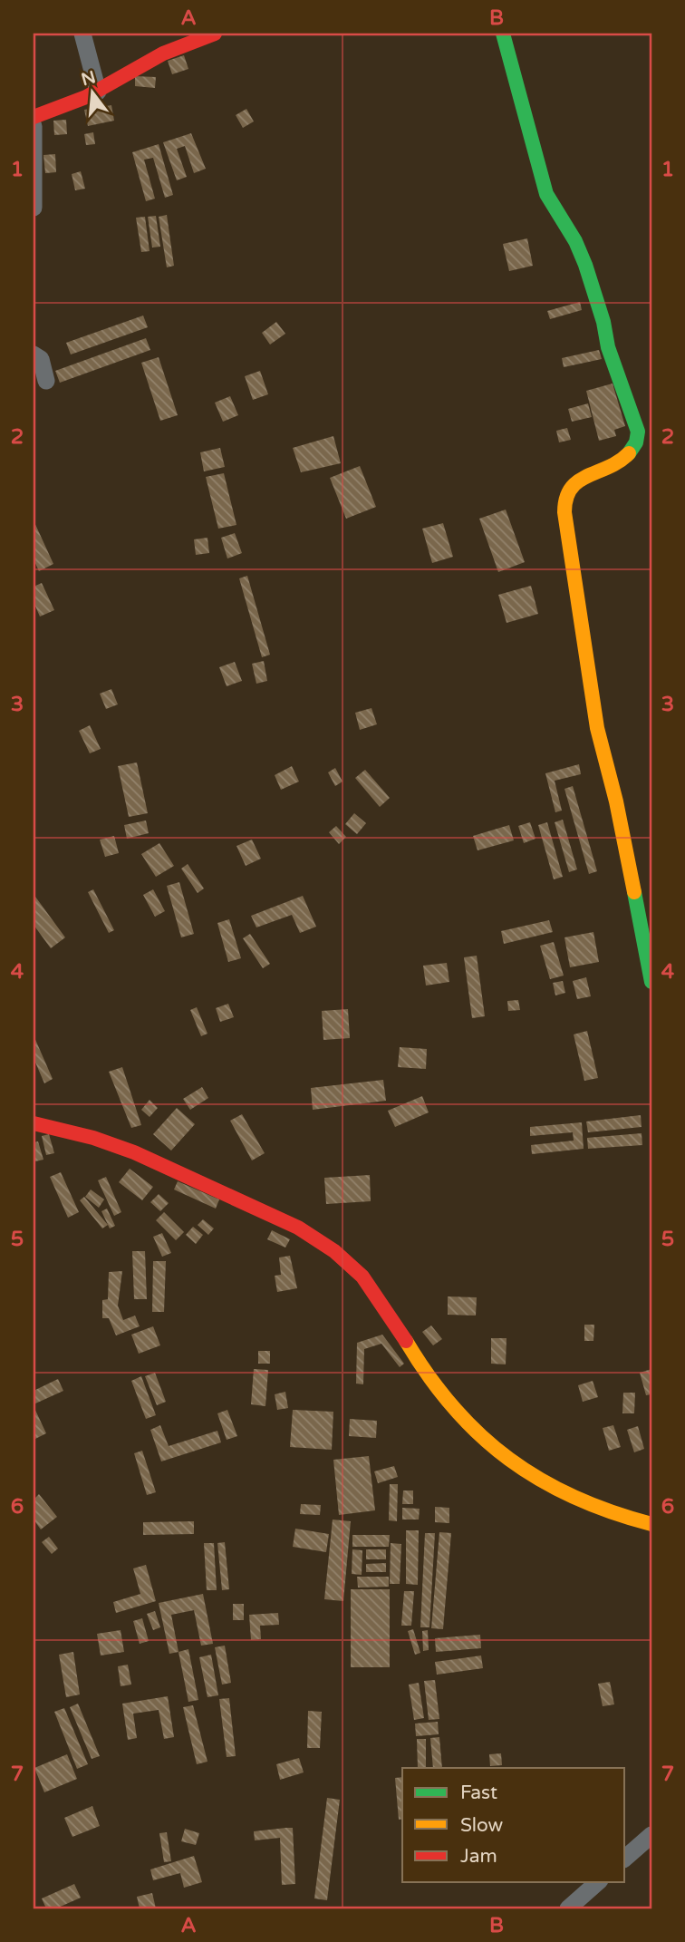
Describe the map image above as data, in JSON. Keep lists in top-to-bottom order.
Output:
{
  "legend": ["Fast", "Slow", "Jam"],
  "north": "top",
  "grid": {
    "columns": ["A", "B"],
    "rows": [
      "1",
      "2",
      "3",
      "4",
      "5",
      "6",
      "7"
    ]
  }
}
